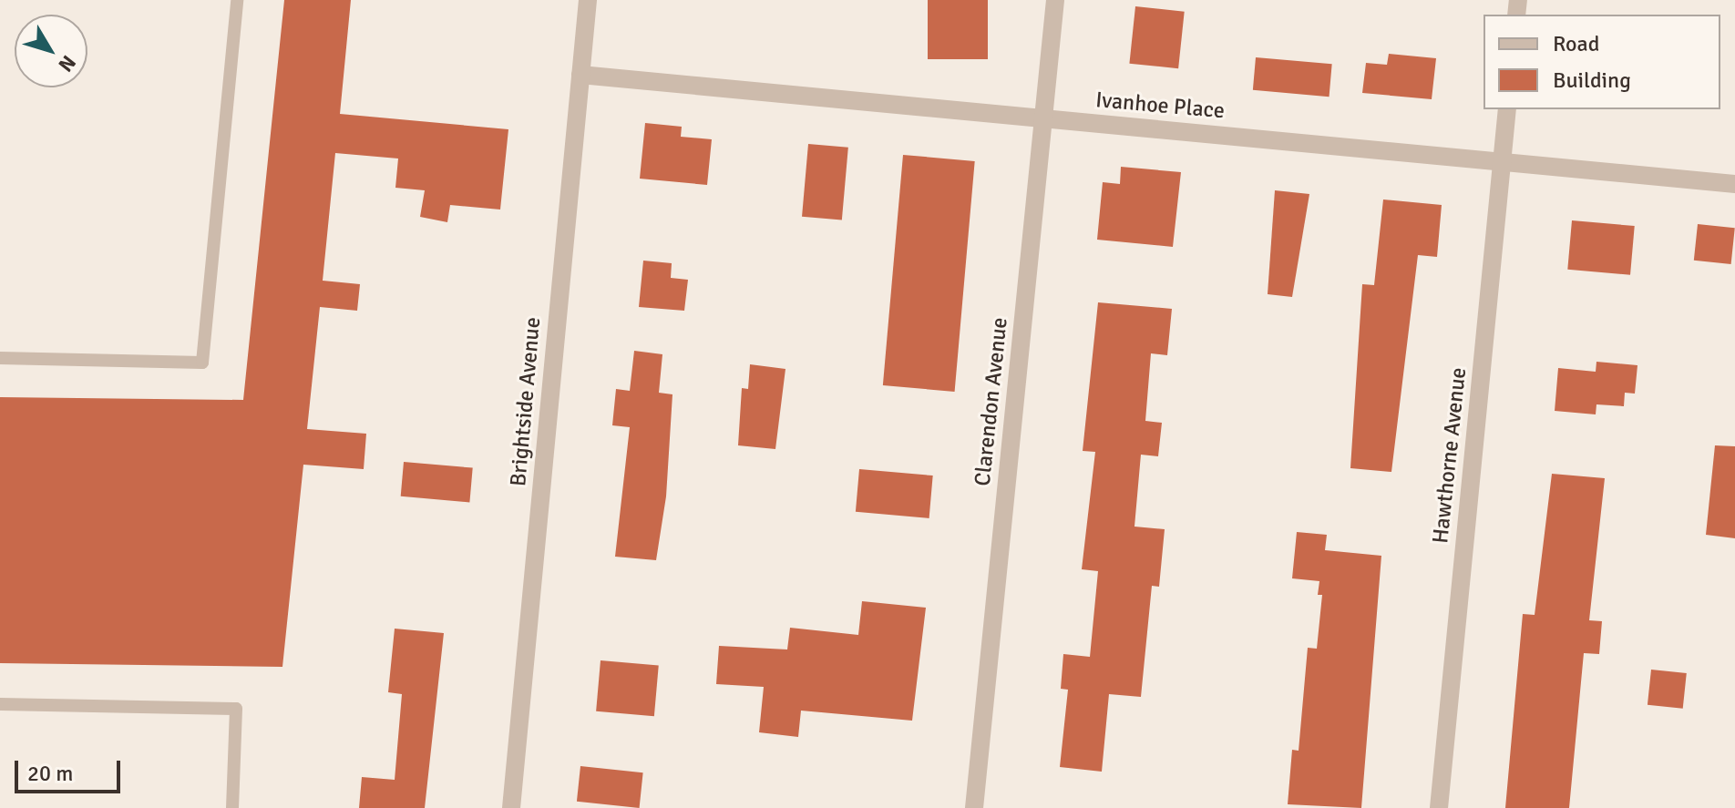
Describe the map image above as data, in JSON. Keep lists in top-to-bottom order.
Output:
{
  "streets": {
    "street": [
      "Ivanhoe Place",
      "Brightside Avenue",
      "Clarendon Avenue",
      "Hawthorne Avenue"
    ]
  },
  "crossings": [
    ["Ivanhoe Place", "Brightside Avenue"],
    ["Ivanhoe Place", "Clarendon Avenue"],
    ["Ivanhoe Place", "Hawthorne Avenue"]
  ],
  "legend": ["Road", "Building"],
  "scale_bar": "20 m",
  "north": "bottom right"
}
